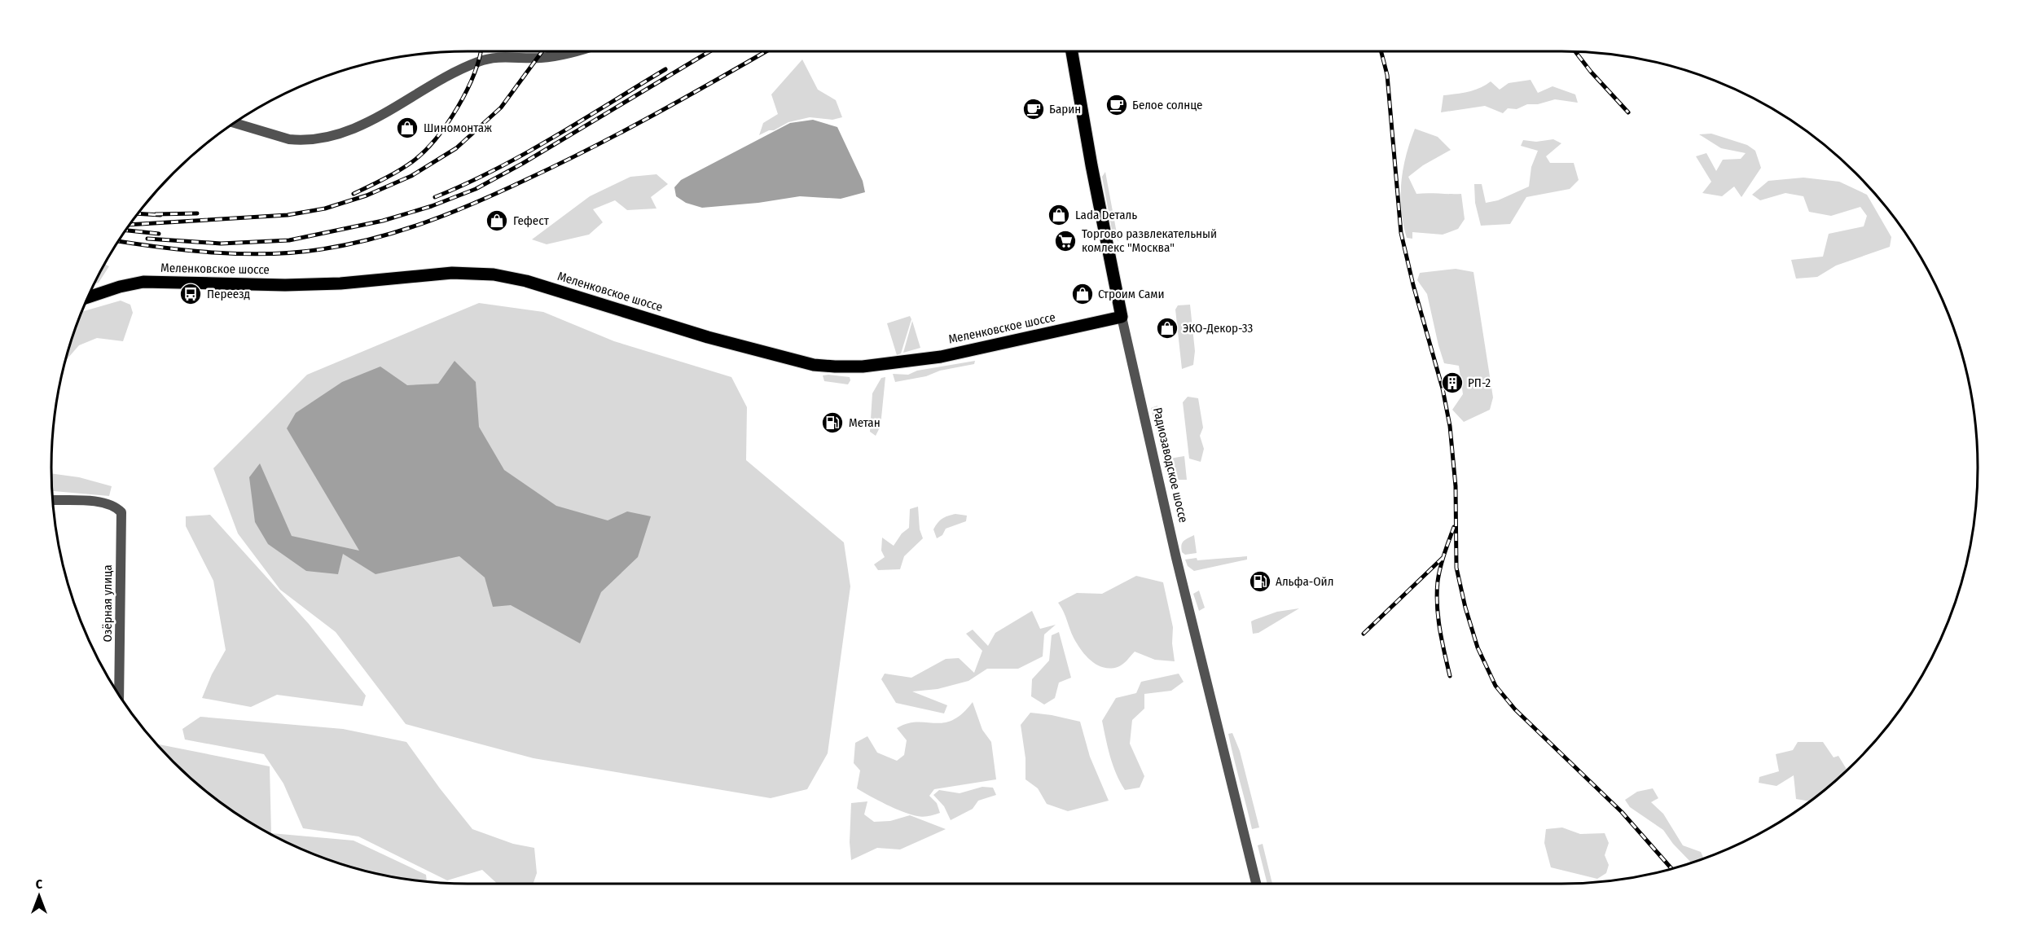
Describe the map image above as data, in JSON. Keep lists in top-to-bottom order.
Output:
{
  "streets": {
    "main road": ["Меленковское шоссе", "Радиозаводское шоссе"],
    "street": ["Озёрная улица"]
  },
  "crossings": [
    ["Меленковское шоссе", "Радиозаводское шоссе"]
  ],
  "places": {
    "cafe": ["Белое солнце", "Барин"],
    "shop": [
      "Шиномонтаж",
      "Lada Dеталь",
      "Гефест",
      "Строим Сами",
      "ЭКО-Декор-33"
    ],
    "supermarket": ["Торгово развлекательный комлекс \"Москва\""],
    "bus stop": ["Переезд"],
    "building": ["РП-2"],
    "fuel station": ["Метан", "Альфа-Ойл"]
  },
  "north": "top"
}
